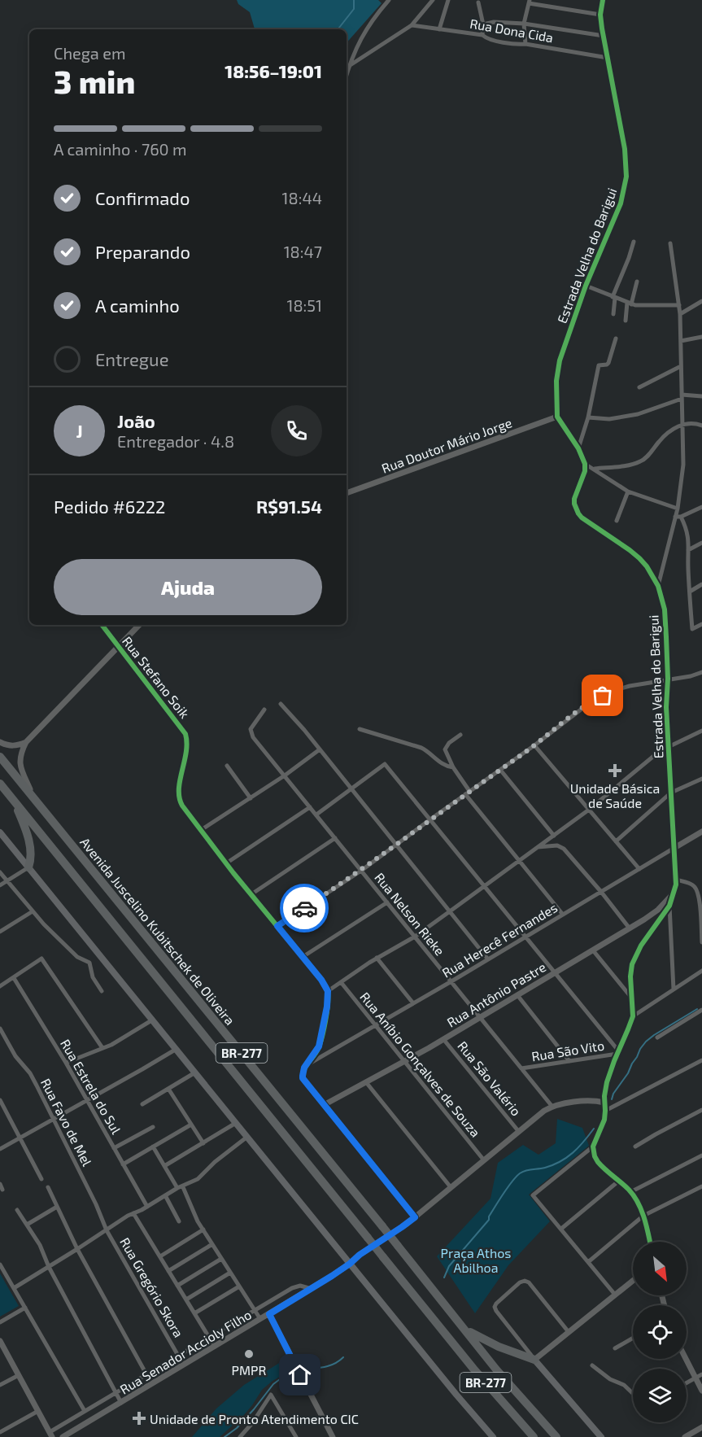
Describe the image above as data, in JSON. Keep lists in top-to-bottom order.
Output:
{
  "streets": {
    "highway": ["Avenida Juscelino Kubitschek de Oliveira", "BR-277"],
    "street": [
      "Rua Dona Cida",
      "Estrada Velha do Barigui",
      "Rua Doutor Mário Jorge",
      "Rua Stefano Soik",
      "Rua Nelson Rieke",
      "Rua Herecê Fernandes",
      "Rua Antônio Pastre",
      "Rua São Vito",
      "Rua Aníbio Gonçalves de Souza",
      "Rua São Valério",
      "Rua Estrela do Sul",
      "Rua Favo de Mel",
      "Rua Gregório Skora",
      "Rua Senador Accioly Filho"
    ]
  },
  "crossings": [
    ["Rua Dona Cida", "Estrada Velha do Barigui"],
    ["Estrada Velha do Barigui", "Rua Doutor Mário Jorge"],
    ["Estrada Velha do Barigui", "Rua Herecê Fernandes"],
    ["Estrada Velha do Barigui", "Rua Antônio Pastre"],
    ["Estrada Velha do Barigui", "Rua São Vito"],
    ["Rua Nelson Rieke", "Rua Herecê Fernandes"],
    ["Rua Nelson Rieke", "Rua Antônio Pastre"],
    ["Rua Nelson Rieke", "Rua São Vito"],
    ["Rua Nelson Rieke", "Rua Senador Accioly Filho"],
    ["Rua Herecê Fernandes", "Rua Aníbio Gonçalves de Souza"],
    ["Rua Antônio Pastre", "Rua Aníbio Gonçalves de Souza"],
    ["Rua Antônio Pastre", "Rua São Valério"],
    ["Rua Aníbio Gonçalves de Souza", "Rua Senador Accioly Filho"],
    ["Rua São Valério", "Rua Senador Accioly Filho"],
    ["Rua Favo de Mel", "Rua Gregório Skora"]
  ],
  "parks": ["Praça Athos Abilhoa"],
  "places": {
    "health": ["Unidade Básica de Saúde", "Unidade de Pronto Atendimento CIC"],
    "other": ["PMPR"]
  },
  "north": "bottom right",
  "page": {
    "heading": ["3 min", "Chega em", "18:56–19:01"],
    "panel": [
      "João",
      "Entregador · 4.8",
      "Pedido #6222",
      "R$91.54"
    ],
    "bar": "A caminho · 760 m",
    "list": [
      ["Confirmado", "18:44"],
      ["Preparando", "18:47"],
      ["A caminho", "18:51"],
      "Entregue"
    ],
    "round": "J",
    "buttons": "Ajuda"
  }
}
